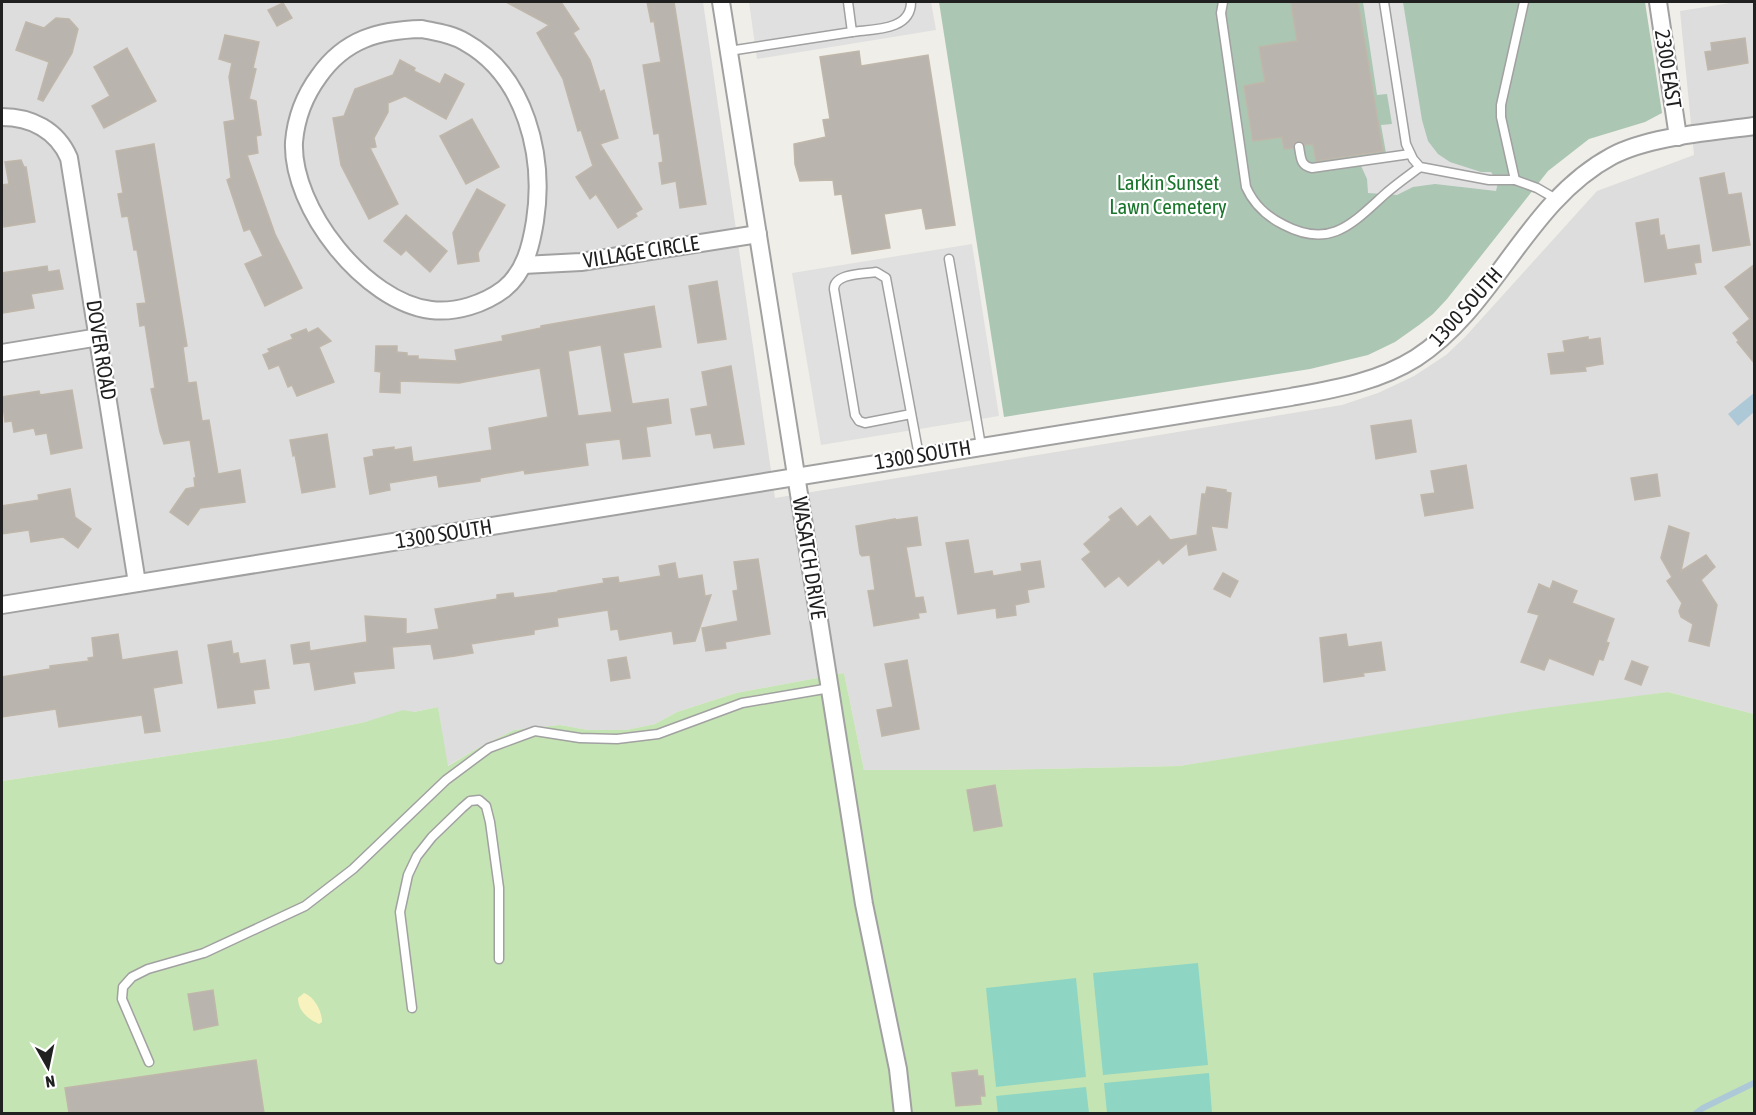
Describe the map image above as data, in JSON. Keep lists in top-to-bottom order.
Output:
{
  "streets": {
    "street": [
      "2300 EAST",
      "VILLAGE CIRCLE",
      "1300 SOUTH",
      "DOVER ROAD",
      "WASATCH DRIVE"
    ]
  },
  "crossings": [
    ["2300 EAST", "1300 SOUTH"],
    ["VILLAGE CIRCLE", "WASATCH DRIVE"],
    ["1300 SOUTH", "DOVER ROAD"],
    ["1300 SOUTH", "WASATCH DRIVE"]
  ],
  "parks": ["Larkin Sunset Lawn Cemetery"],
  "north": "bottom"
}
